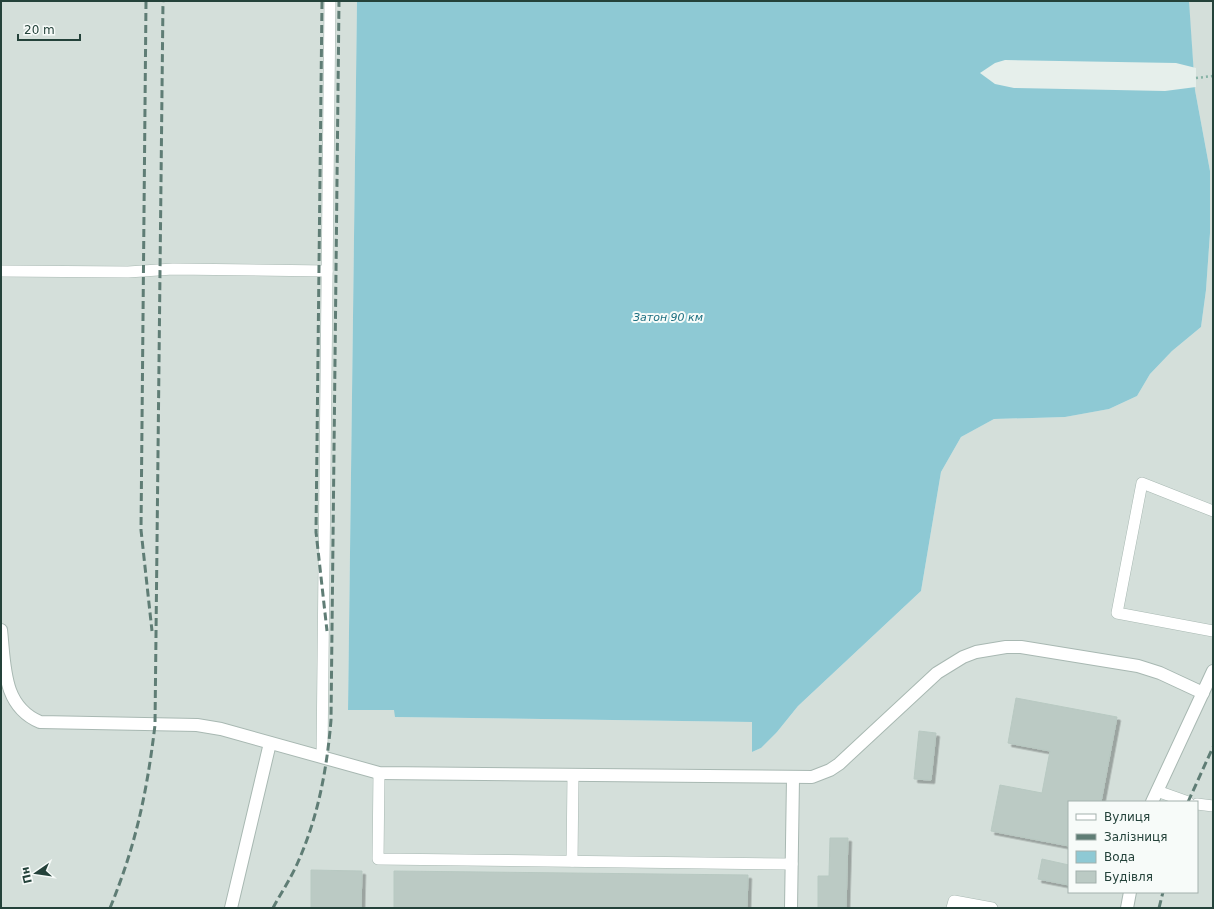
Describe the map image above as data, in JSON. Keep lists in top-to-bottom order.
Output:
{
  "water": ["Затон 90 км"],
  "legend": [
    "Вулиця",
    "Залізниця",
    "Вода",
    "Будівля"
  ],
  "scale_bar": "20 m",
  "north": "left"
}
